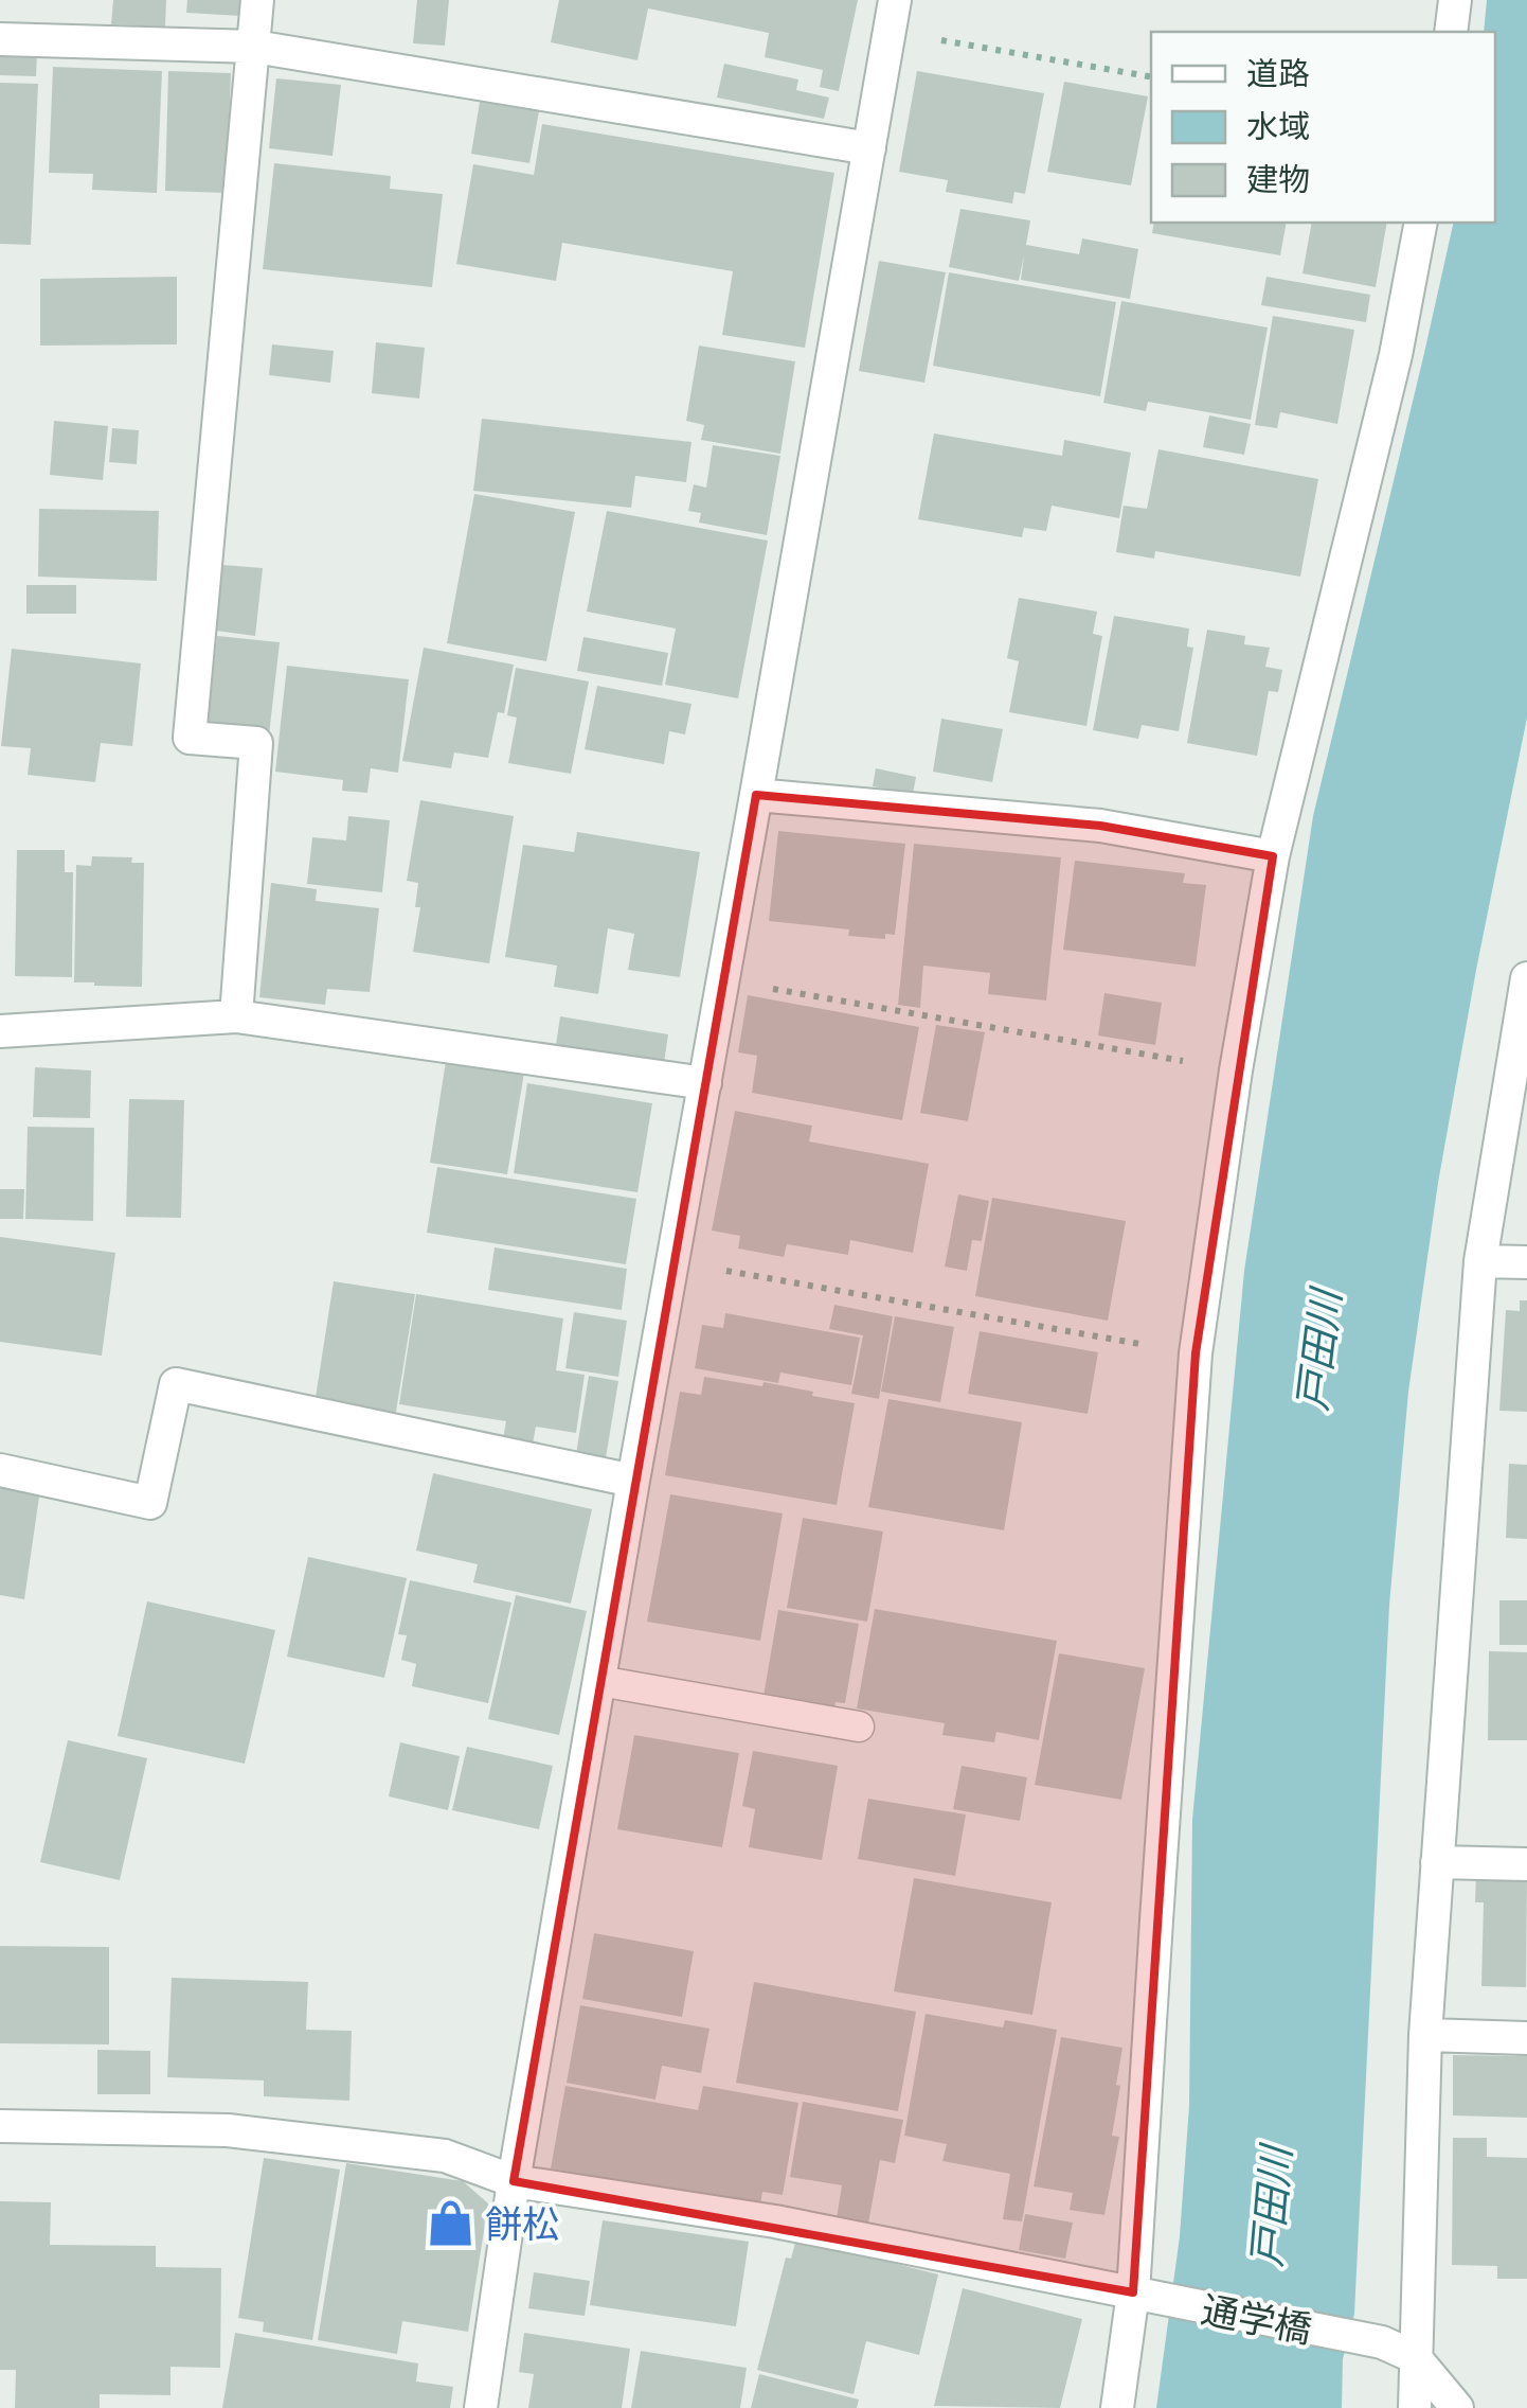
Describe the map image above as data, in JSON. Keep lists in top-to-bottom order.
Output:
{
  "streets": {
    "street": ["通学橋"]
  },
  "water": ["戸田川"],
  "places": {
    "shop": ["餅松"]
  },
  "legend": ["道路", "水域", "建物"]
}
